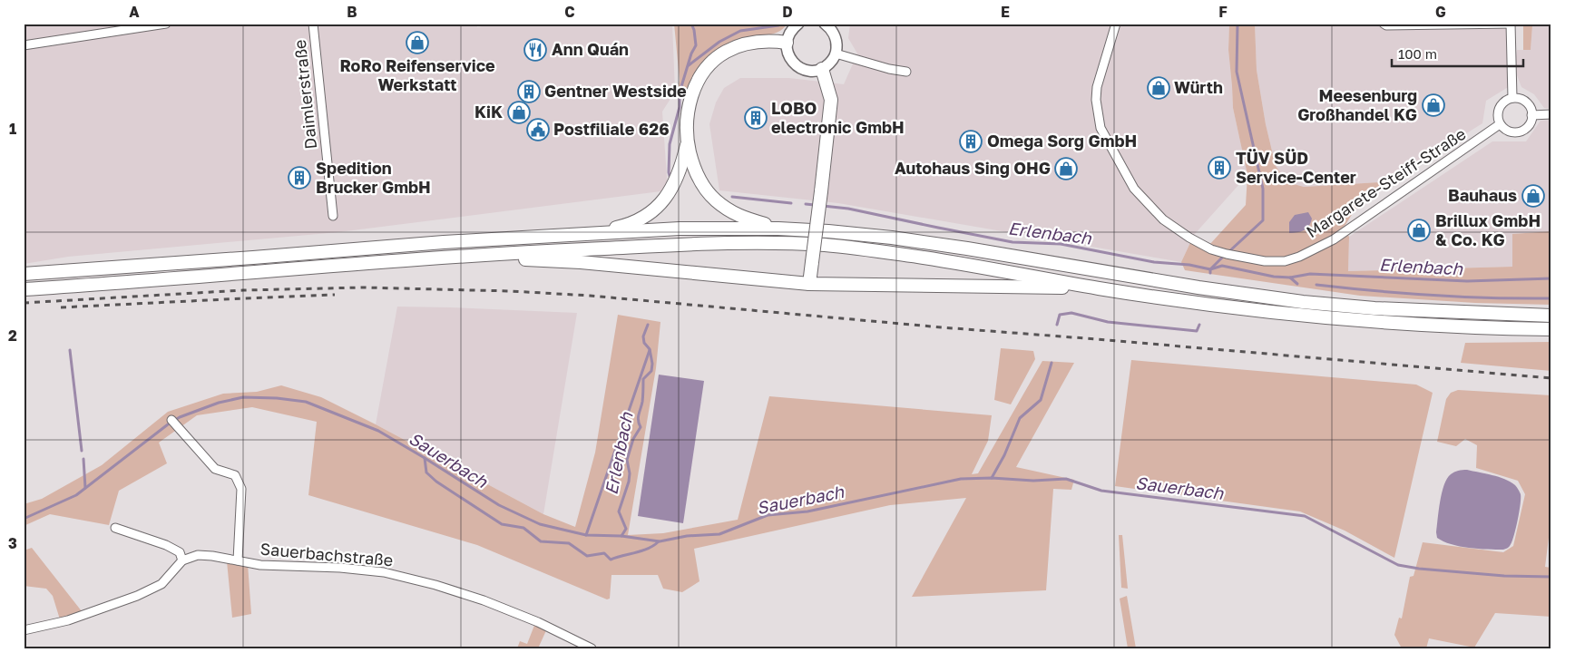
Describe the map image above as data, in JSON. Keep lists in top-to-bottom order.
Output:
{
  "streets": {
    "street": ["Daimlerstraße", "Margarete-Steiff-Straße", "Sauerbachstraße"]
  },
  "water": ["Erlenbach", "Sauerbach"],
  "places": {
    "shop": [
      "RoRo Reifenservice Werkstatt",
      "Würth",
      "Meesenburg Großhandel KG",
      "KiK",
      "Autohaus Sing OHG",
      "Bauhaus",
      "Brillux GmbH & Co. KG"
    ],
    "restaurant": ["Ann Quán"],
    "building": [
      "Gentner Westside",
      "LOBO electronic GmbH",
      "Omega Sorg GmbH",
      "TÜV SÜD Service-Center",
      "Spedition Brucker GmbH"
    ],
    "public building": ["Postfiliale 626"]
  },
  "scale_bar": "100 m",
  "grid": {
    "columns": [
      "A",
      "B",
      "C",
      "D",
      "E",
      "F",
      "G"
    ],
    "rows": ["1", "2", "3"]
  }
}
